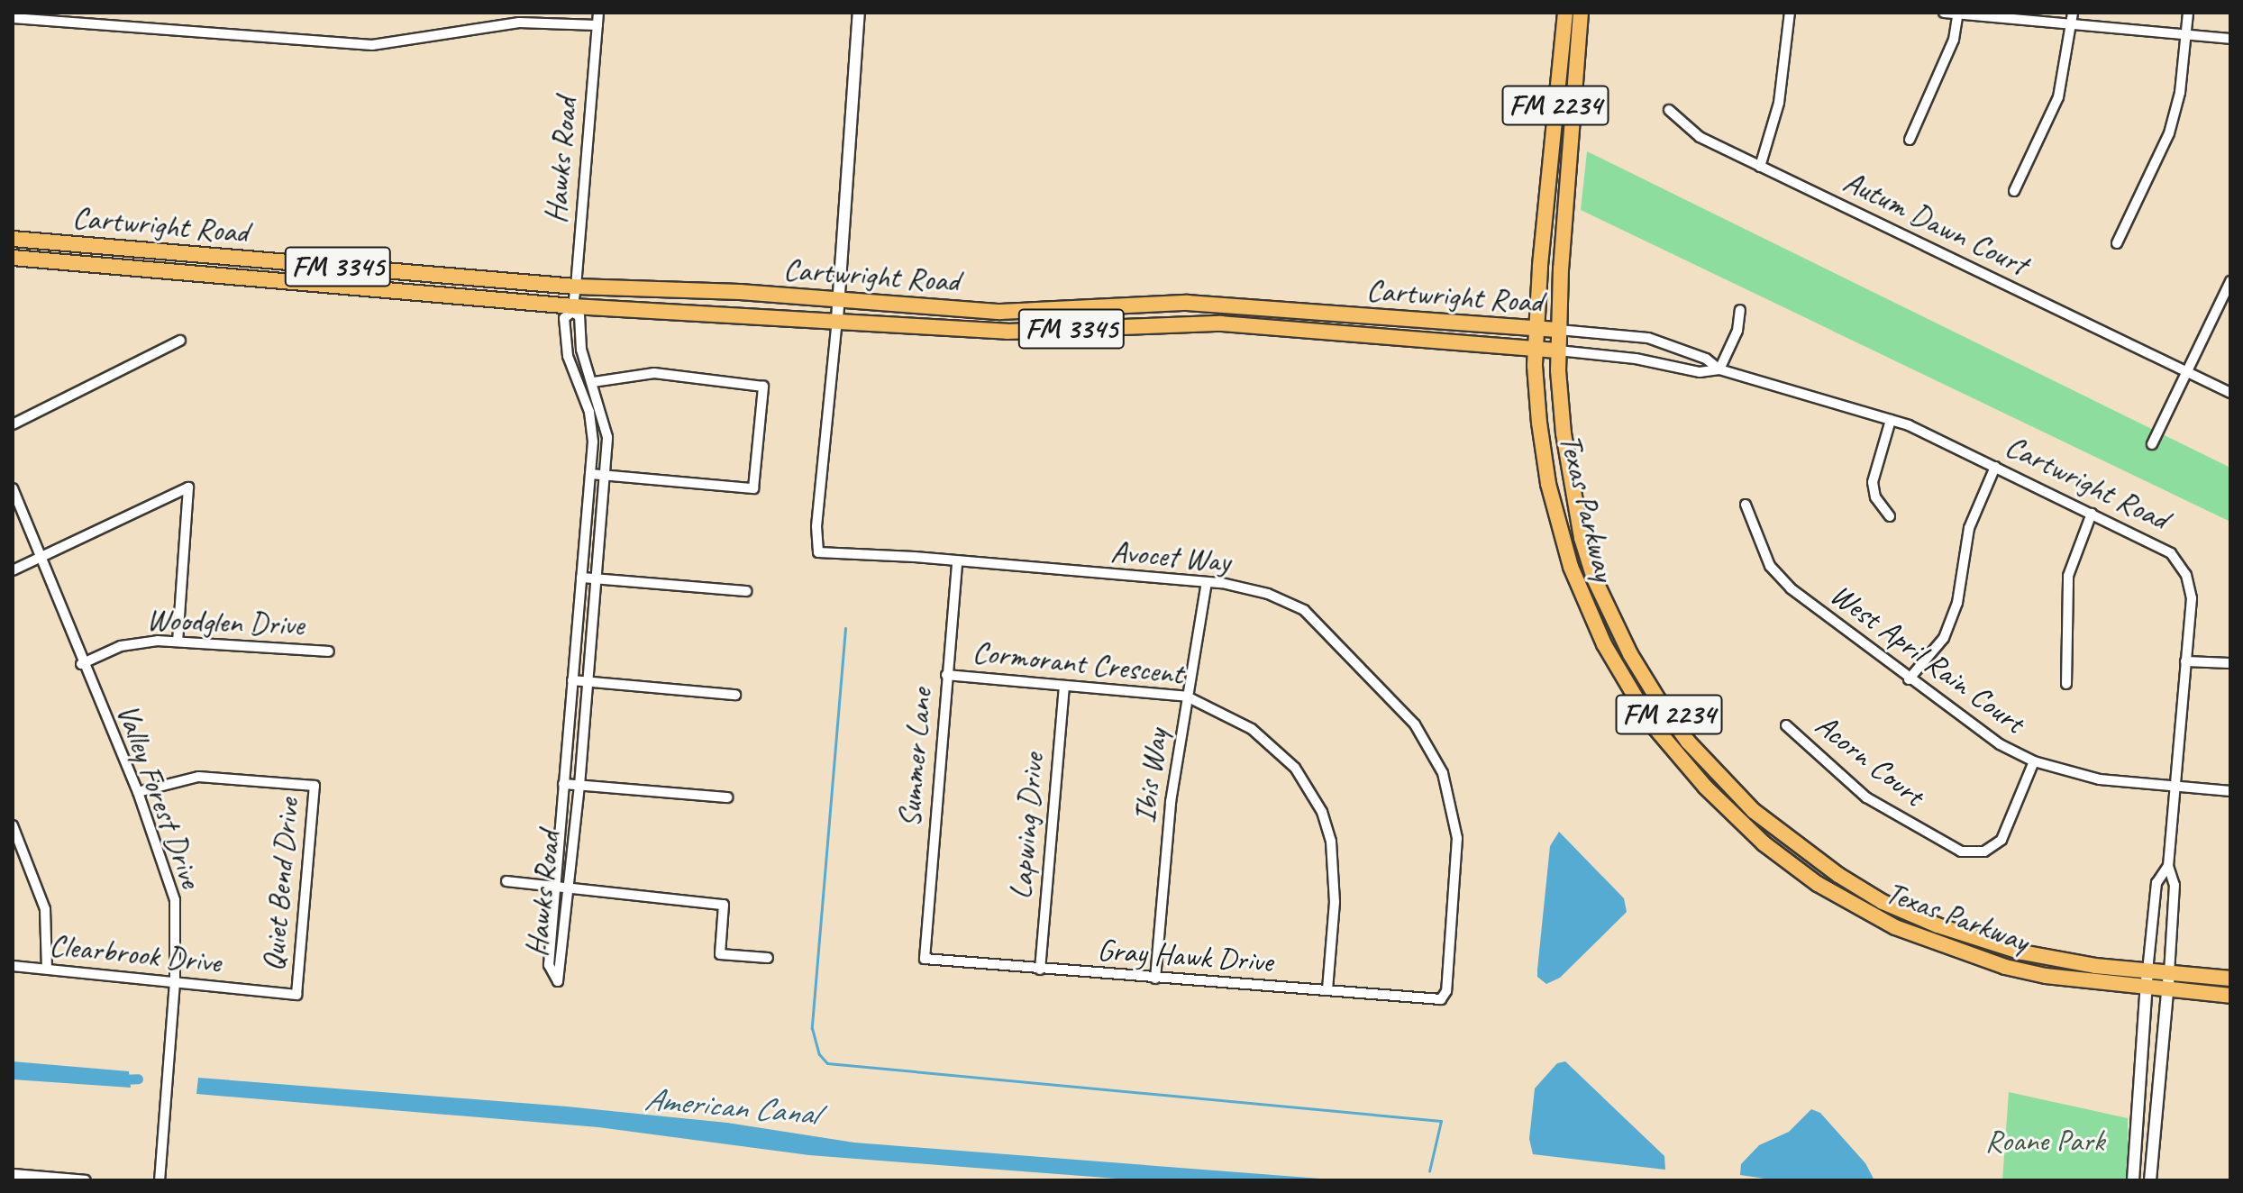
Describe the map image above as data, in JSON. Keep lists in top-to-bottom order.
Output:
{
  "streets": {
    "main road": [
      "FM 2234",
      "Cartwright Road",
      "FM 3345",
      "Texas Parkway"
    ],
    "street": [
      "Hawks Road",
      "Autum Dawn Court",
      "Avocet Way",
      "Woodglen Drive",
      "West April Rain Court",
      "Cormorant Crescent",
      "Summer Lane",
      "Acorn Court",
      "Ibis Way",
      "Valley Forest Drive",
      "Lapwing Drive",
      "Quiet Bend Drive",
      "Clearbrook Drive",
      "Gray Hawk Drive"
    ]
  },
  "crossings": [
    ["Hawks Road", "Cartwright Road"],
    ["Cartwright Road", "Texas Parkway"],
    ["Cartwright Road", "Avocet Way"],
    ["Cartwright Road", "West April Rain Court"],
    ["Avocet Way", "Summer Lane"],
    ["Avocet Way", "Ibis Way"],
    ["Avocet Way", "Gray Hawk Drive"],
    ["Woodglen Drive", "Valley Forest Drive"],
    ["West April Rain Court", "Acorn Court"],
    ["Cormorant Crescent", "Summer Lane"],
    ["Cormorant Crescent", "Ibis Way"],
    ["Cormorant Crescent", "Lapwing Drive"],
    ["Cormorant Crescent", "Gray Hawk Drive"],
    ["Summer Lane", "Gray Hawk Drive"],
    ["Ibis Way", "Gray Hawk Drive"],
    ["Valley Forest Drive", "Quiet Bend Drive"],
    ["Valley Forest Drive", "Clearbrook Drive"],
    ["Lapwing Drive", "Gray Hawk Drive"],
    ["Quiet Bend Drive", "Clearbrook Drive"]
  ],
  "water": ["American Canal"],
  "parks": ["Roane Park"]
}
